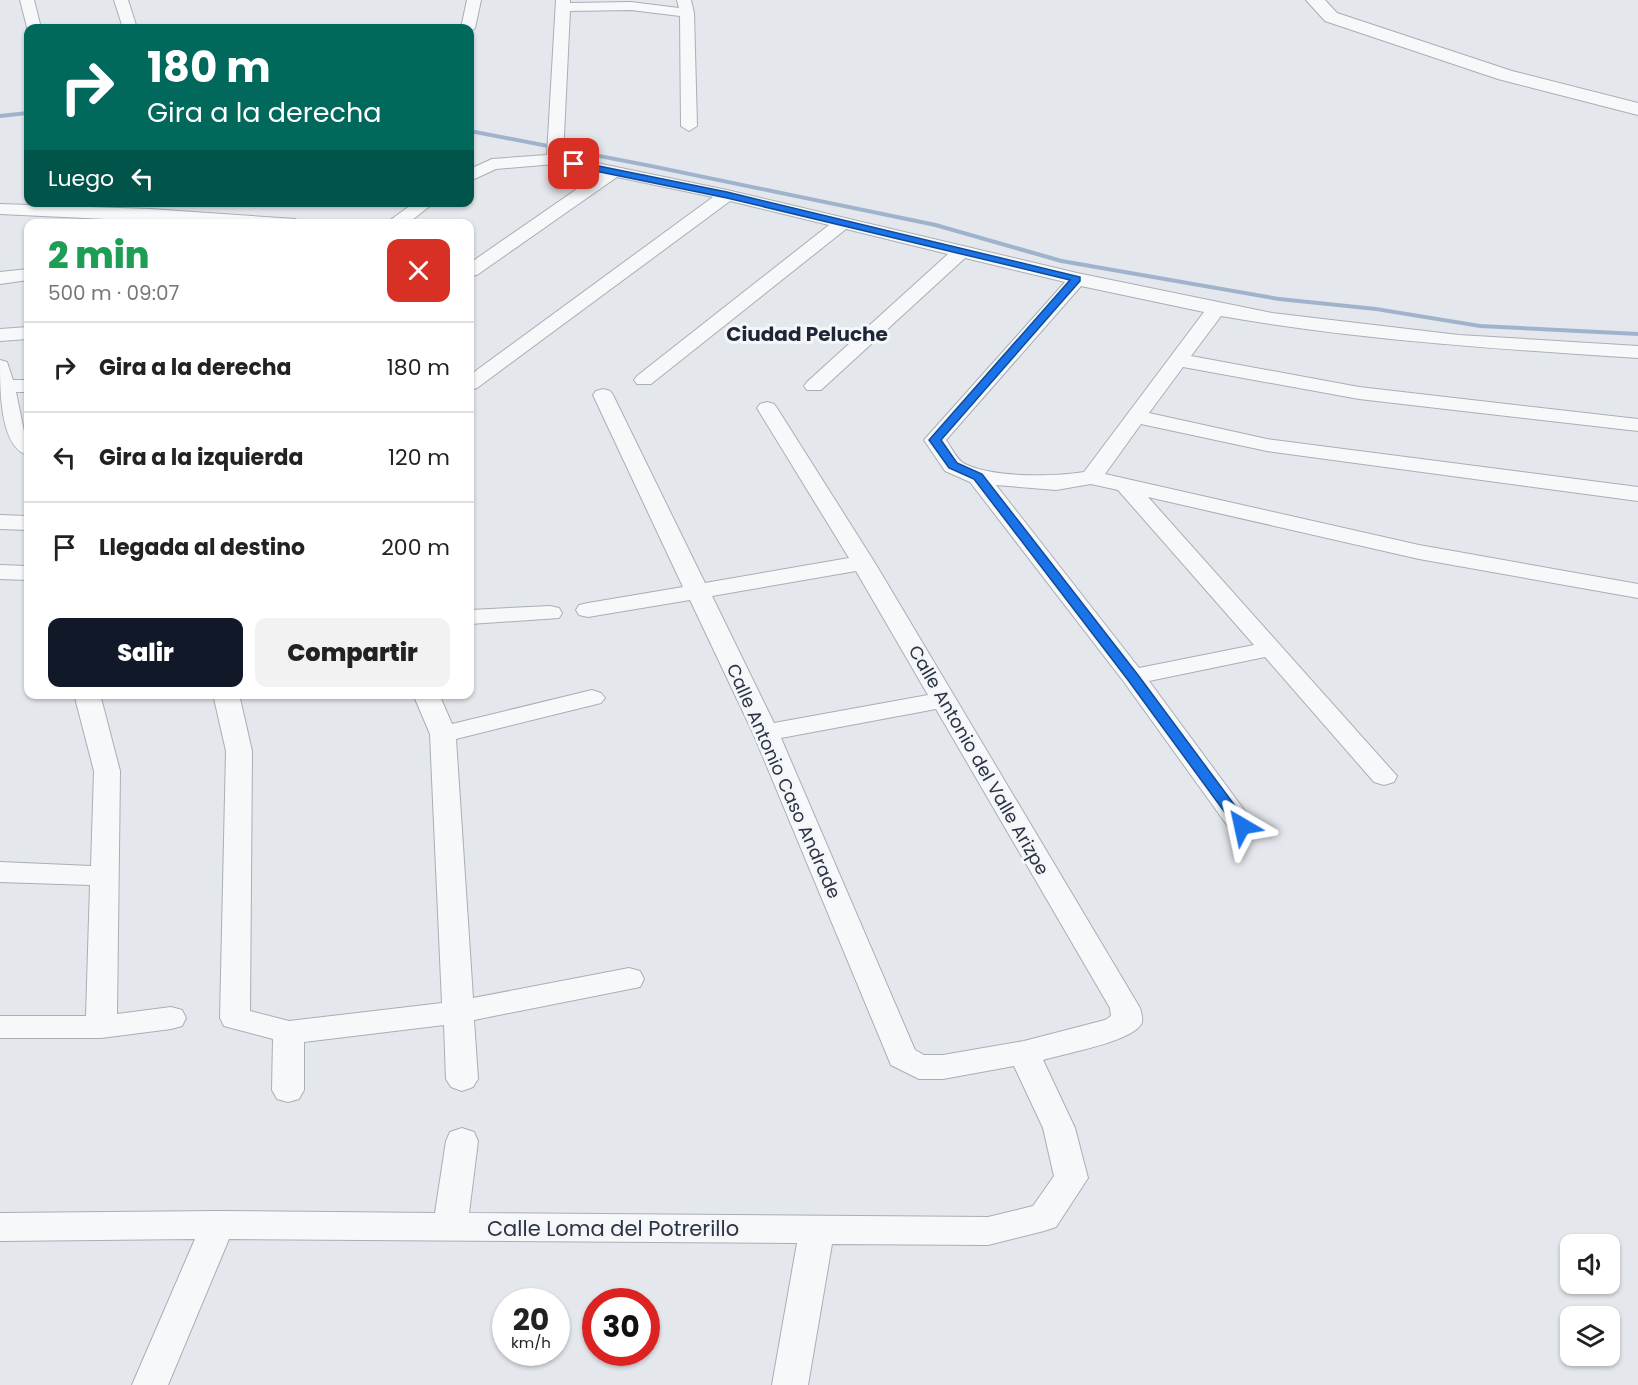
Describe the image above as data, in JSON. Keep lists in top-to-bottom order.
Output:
{
  "streets": {
    "street": ["Calle Antonio del Valle Arizpe", "Calle Antonio Caso Andrade", "Calle Loma del Potrerillo"]
  },
  "crossings": [
    ["Calle Antonio del Valle Arizpe", "Calle Antonio Caso Andrade"],
    ["Calle Antonio del Valle Arizpe", "Calle Loma del Potrerillo"],
    ["Calle Antonio Caso Andrade", "Calle Loma del Potrerillo"]
  ],
  "districts": ["Ciudad Peluche"],
  "page": {
    "turn": ["180 m", "Gira a la derecha"],
    "then": "Luego",
    "heading": ["2 min", "500 m · 09:07"],
    "list": [
      {
        "name": "Gira a la derecha",
        "value": "180 m"
      },
      {
        "name": "Gira a la izquierda",
        "value": "120 m"
      },
      {
        "name": "Llegada al destino",
        "value": "200 m"
      }
    ],
    "buttons": ["Salir", "Compartir"],
    "speed": "20 km/h",
    "limit": "30"
  }
}
